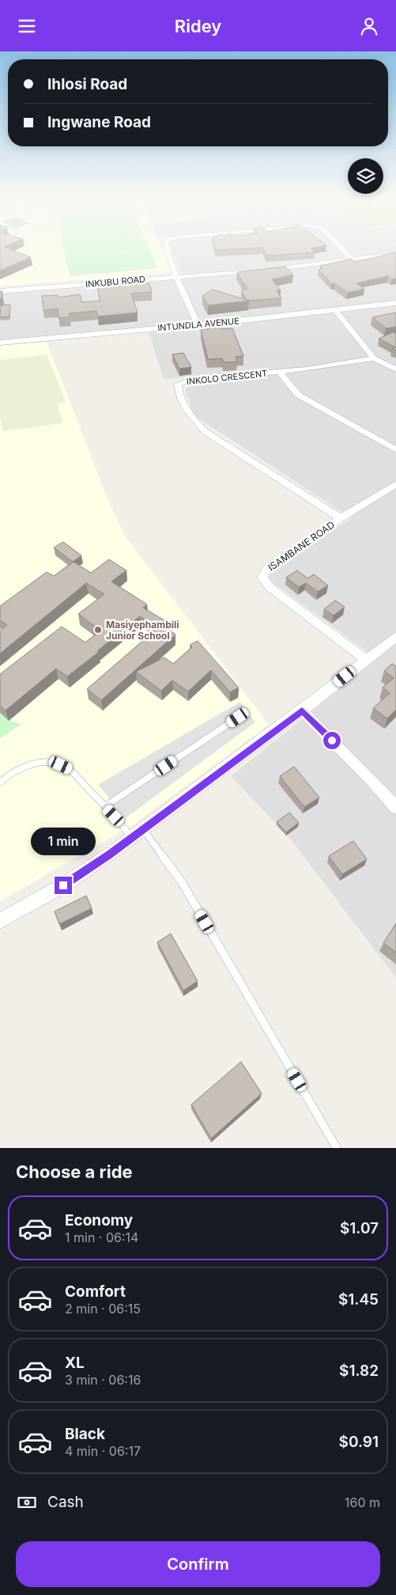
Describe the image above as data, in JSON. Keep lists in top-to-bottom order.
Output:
{
  "streets": {
    "street": [
      "INKUBU ROAD",
      "INTUNDLA AVENUE",
      "INKOLO CRESCENT",
      "ISAMBANE ROAD"
    ]
  },
  "crossings": [
    ["INKOLO CRESCENT", "ISAMBANE ROAD"]
  ],
  "places": ["Masiyephambili Junior School"],
  "page": {
    "header": "Ridey",
    "banner": ["Ihlosi Road", "Ingwane Road"],
    "bubble": "1 min",
    "heading": "Choose a ride",
    "list": [
      {
        "name": "Economy",
        "note": "1 min · 06:14",
        "value": "$1.07"
      },
      {
        "name": "Comfort",
        "note": "2 min · 06:15",
        "value": "$1.45"
      },
      {
        "name": "XL",
        "note": "3 min · 06:16",
        "value": "$1.82"
      },
      {
        "name": "Black",
        "note": "4 min · 06:17",
        "value": "$0.91"
      }
    ],
    "pay": ["Cash", "160 m"],
    "buttons": "Confirm"
  }
}
